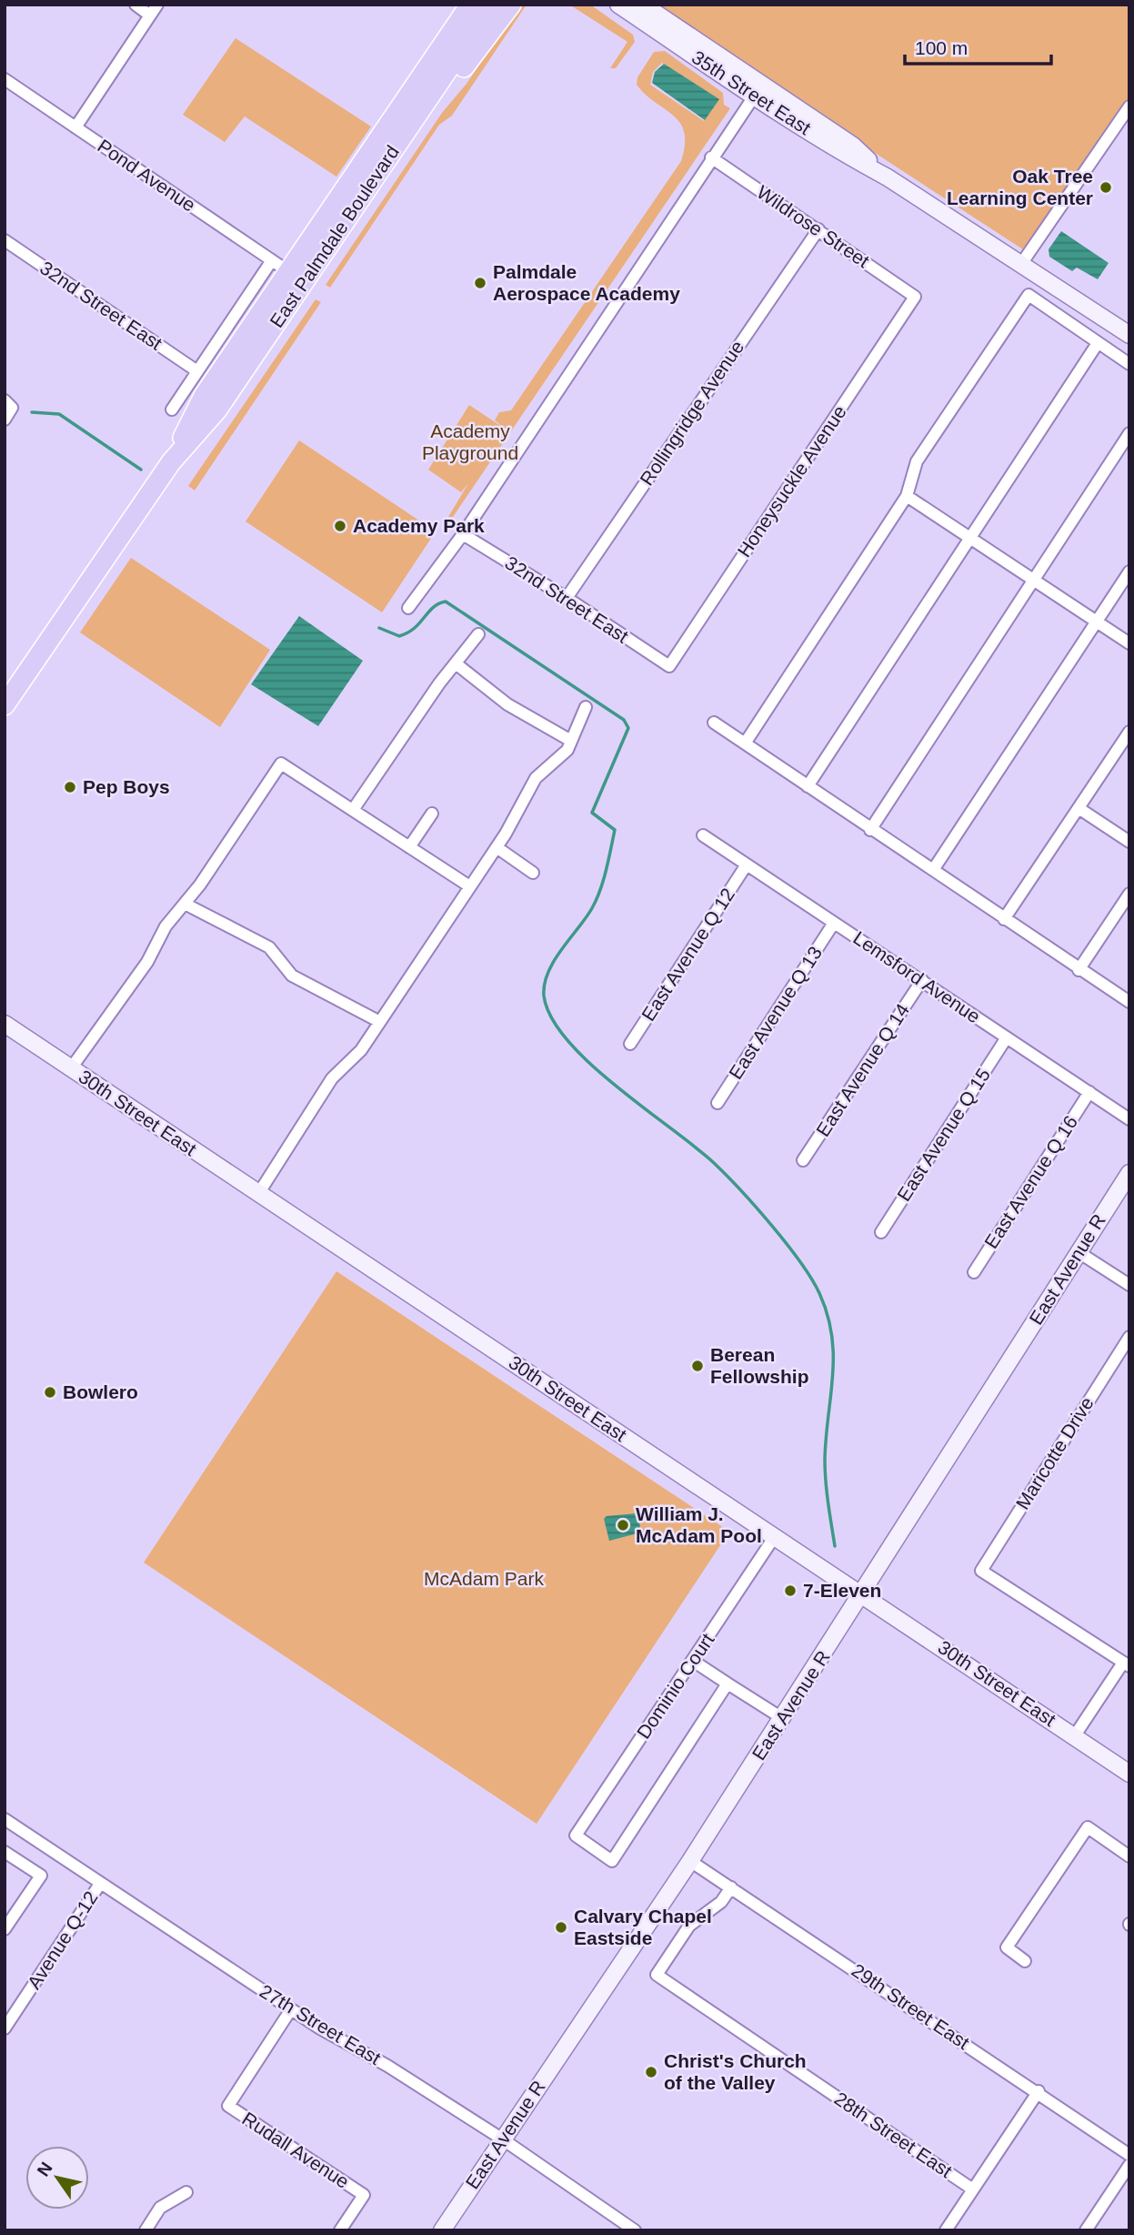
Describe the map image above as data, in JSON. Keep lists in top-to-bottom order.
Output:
{
  "streets": {
    "highway": ["East Palmdale Boulevard"],
    "street": [
      "35th Street East",
      "Pond Avenue",
      "Wildrose Street",
      "32nd Street East",
      "Rollingridge Avenue",
      "Honeysuckle Avenue",
      "East Avenue Q 12",
      "Lemsford Avenue",
      "East Avenue Q 13",
      "East Avenue Q 14",
      "30th Street East",
      "East Avenue Q 15",
      "East Avenue Q 16",
      "East Avenue R",
      "Maricotte Drive",
      "Dominio Court",
      "Avenue Q-12",
      "29th Street East",
      "27th Street East",
      "28th Street East",
      "Rudall Avenue"
    ]
  },
  "crossings": [
    ["Pond Avenue", "East Palmdale Boulevard"],
    ["Wildrose Street", "Rollingridge Avenue"],
    ["Wildrose Street", "Honeysuckle Avenue"],
    ["32nd Street East", "Rollingridge Avenue"],
    ["32nd Street East", "Honeysuckle Avenue"],
    ["East Avenue Q 12", "Lemsford Avenue"],
    ["Lemsford Avenue", "East Avenue Q 13"],
    ["Lemsford Avenue", "East Avenue Q 14"],
    ["Lemsford Avenue", "East Avenue Q 15"],
    ["Lemsford Avenue", "East Avenue Q 16"],
    ["30th Street East", "East Avenue R"],
    ["30th Street East", "Dominio Court"],
    ["East Avenue R", "29th Street East"],
    ["East Avenue R", "27th Street East"],
    ["Avenue Q-12", "27th Street East"],
    ["29th Street East", "28th Street East"],
    ["27th Street East", "Rudall Avenue"]
  ],
  "parks": ["Academy Playground", "McAdam Park"],
  "places": [
    "Oak Tree Learning Center",
    "Palmdale Aerospace Academy",
    "Academy Park",
    "Pep Boys",
    "Berean Fellowship",
    "Bowlero",
    "William J. McAdam Pool",
    "7-Eleven",
    "Calvary Chapel Eastside",
    "Christ's Church of the Valley"
  ],
  "scale_bar": "100 m",
  "north": "top left"
}
